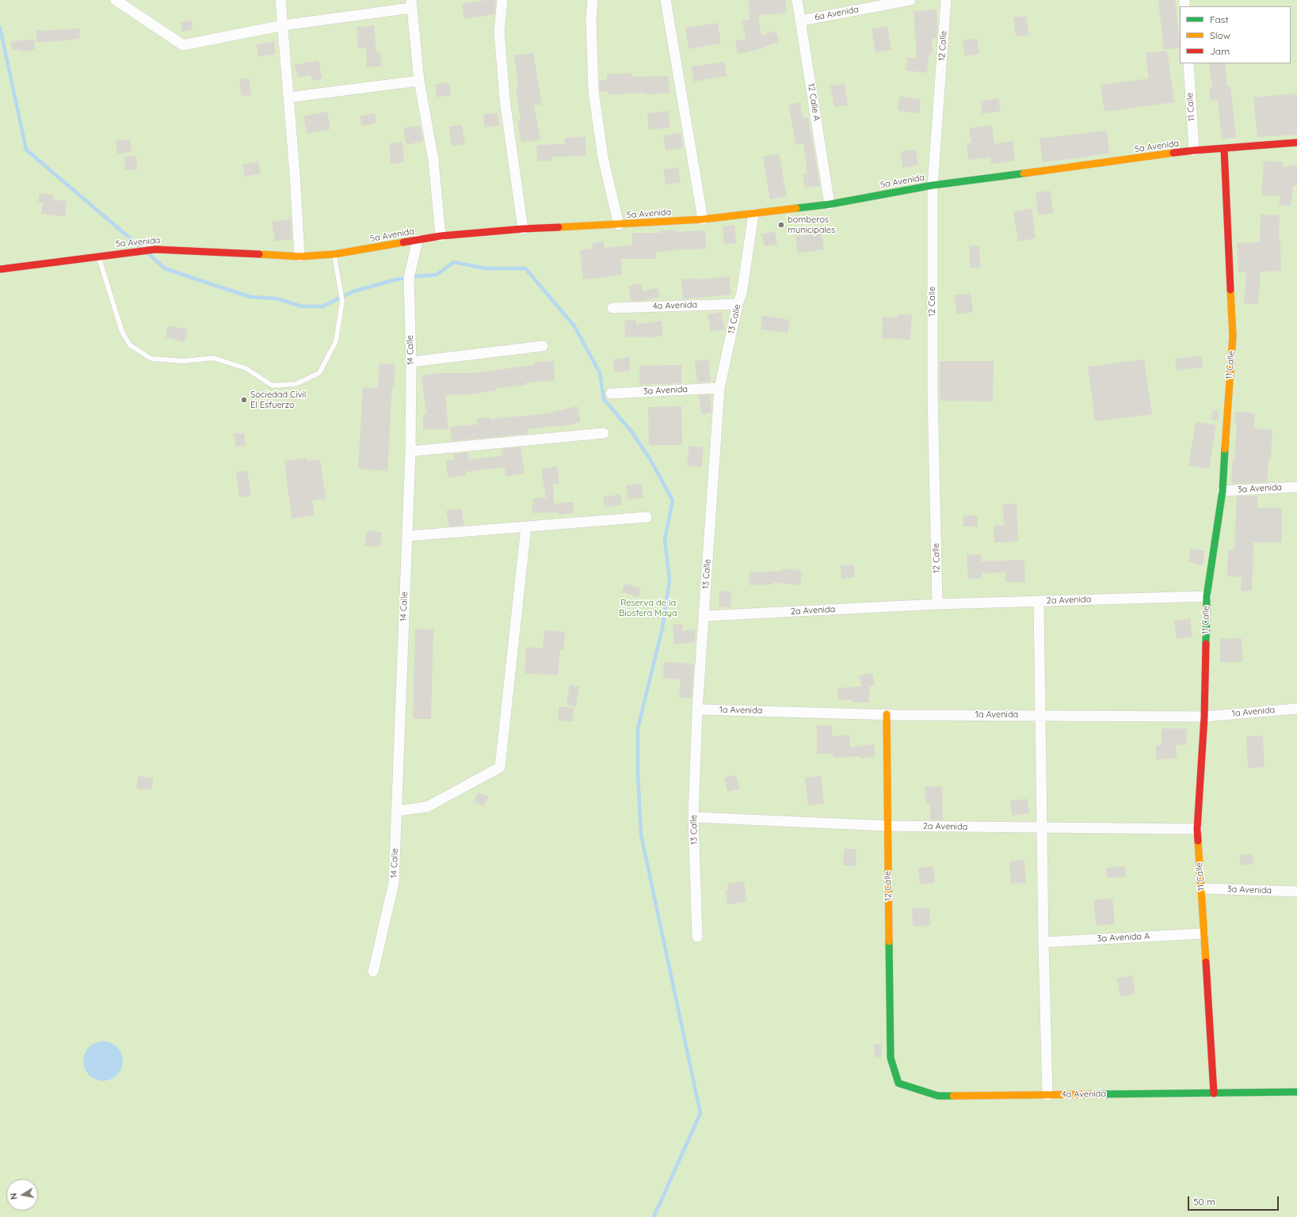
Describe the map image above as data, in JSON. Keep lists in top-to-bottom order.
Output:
{
  "streets": {
    "street": [
      "6a Avenida",
      "12 Calle",
      "12 Calle A",
      "11 Calle",
      "5a Avenida",
      "4a Avenida",
      "13 Calle",
      "14 Calle",
      "3a Avenida",
      "2a Avenida",
      "1a Avenida",
      "3a Avenida A"
    ]
  },
  "crossings": [
    ["6a Avenida", "12 Calle A"],
    ["12 Calle", "5a Avenida"],
    ["12 Calle", "4a Avenida"],
    ["12 Calle", "2a Avenida"],
    ["12 Calle", "1a Avenida"],
    ["12 Calle A", "5a Avenida"],
    ["11 Calle", "5a Avenida"],
    ["11 Calle", "4a Avenida"],
    ["11 Calle", "3a Avenida"],
    ["11 Calle", "2a Avenida"],
    ["11 Calle", "1a Avenida"],
    ["11 Calle", "3a Avenida A"],
    ["5a Avenida", "13 Calle"],
    ["5a Avenida", "14 Calle"],
    ["4a Avenida", "13 Calle"],
    ["13 Calle", "3a Avenida"],
    ["13 Calle", "2a Avenida"],
    ["13 Calle", "1a Avenida"]
  ],
  "parks": ["Reserva de la Biosfera Maya"],
  "places": ["bomberos municipales", "Sociedad Civil El Esfuerzo"],
  "legend": ["Fast", "Slow", "Jam"],
  "scale_bar": "50 m",
  "north": "left"
}
